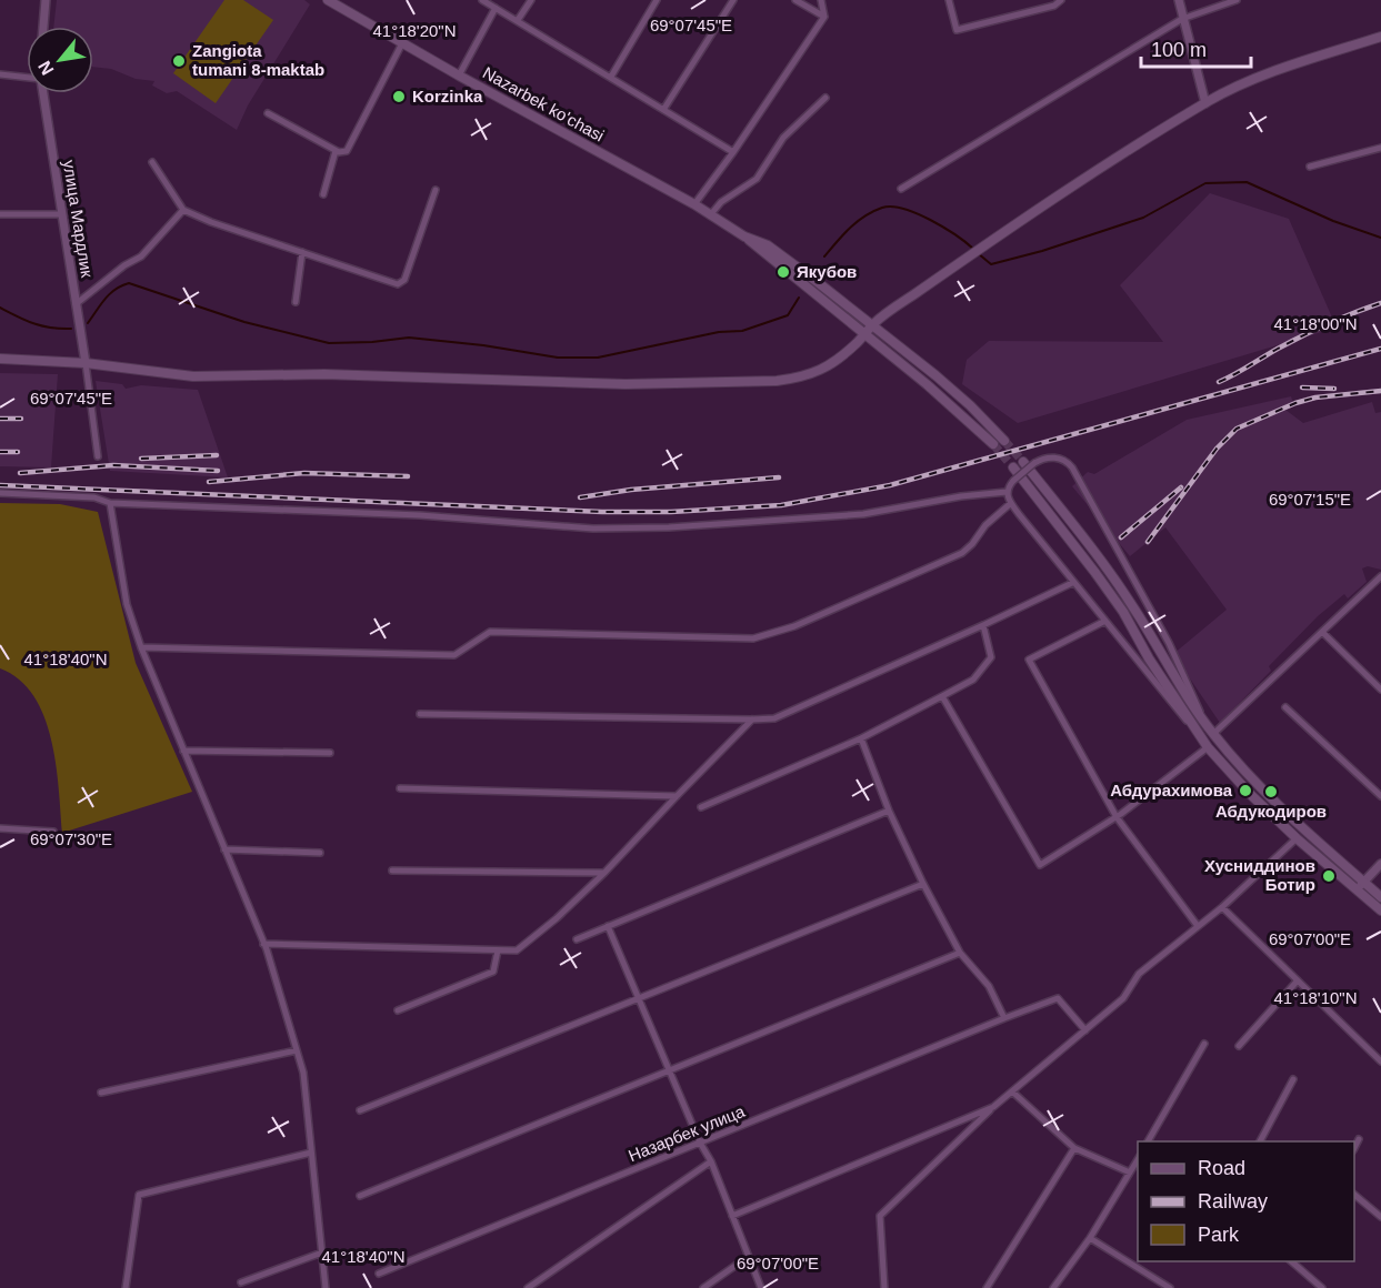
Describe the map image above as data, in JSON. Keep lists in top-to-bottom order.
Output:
{
  "streets": {
    "main road": ["Nazarbek ko'chasi"],
    "street": ["улица Мардлик", "Назарбек улица"]
  },
  "places": [
    "Zangiota tumani 8-maktab",
    "Korzinka",
    "Якубов",
    "Абдурахимова",
    "Абдукодиров",
    "Хусниддинов Ботир"
  ],
  "legend": ["Road", "Railway", "Park"],
  "scale_bar": "100 m",
  "north": "bottom left",
  "coordinates": [
    "69°07'45\"E",
    "41°18'20\"N",
    "41°18'00\"N",
    "69°07'15\"E",
    "41°18'40\"N",
    "69°07'30\"E",
    "69°07'00\"E",
    "41°18'10\"N"
  ]
}
